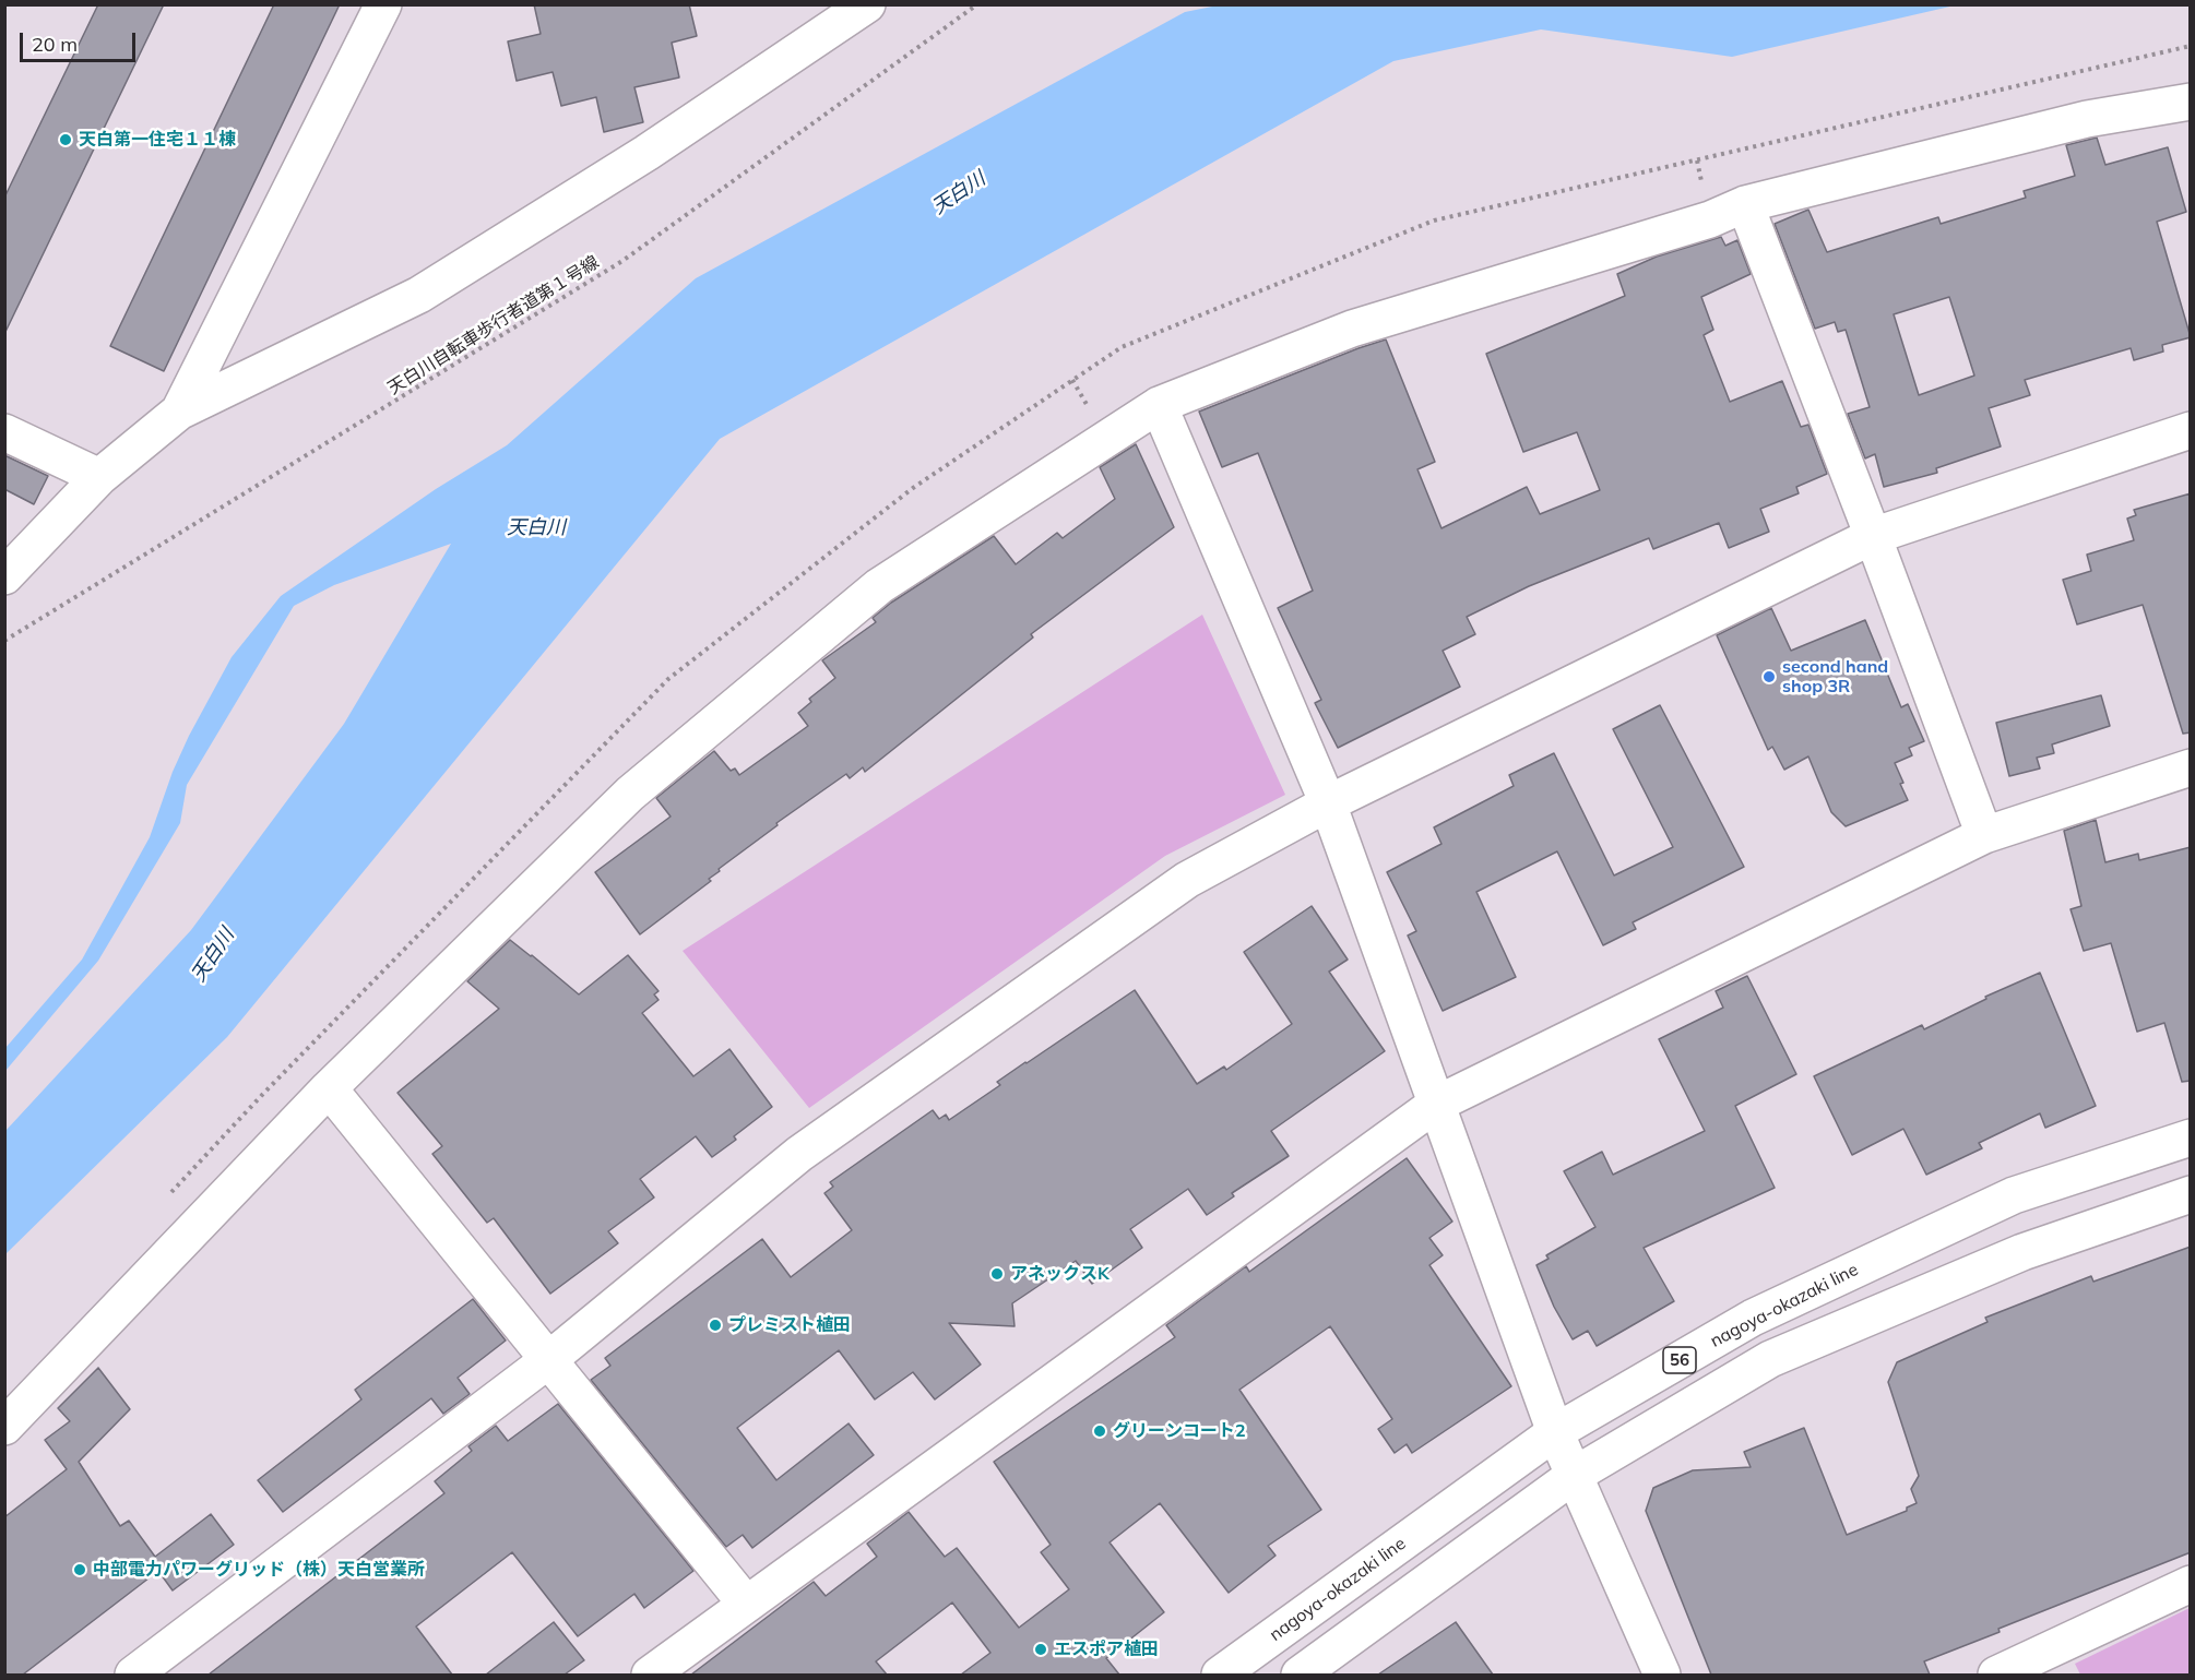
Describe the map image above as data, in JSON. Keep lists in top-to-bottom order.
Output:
{
  "streets": {
    "street": ["nagoya-okazaki line", "56"],
    "path": ["天白川自転車歩行者道第１号線"]
  },
  "water": ["天白川"],
  "places": [
    "天白第一住宅１１棟",
    "second hand shop 3R",
    "アネックスK",
    "プレミスト植田",
    "グリーンコート2",
    "中部電力パワーグリッド（株）天白営業所",
    "エスポア植田"
  ],
  "scale_bar": "20 m"
}
